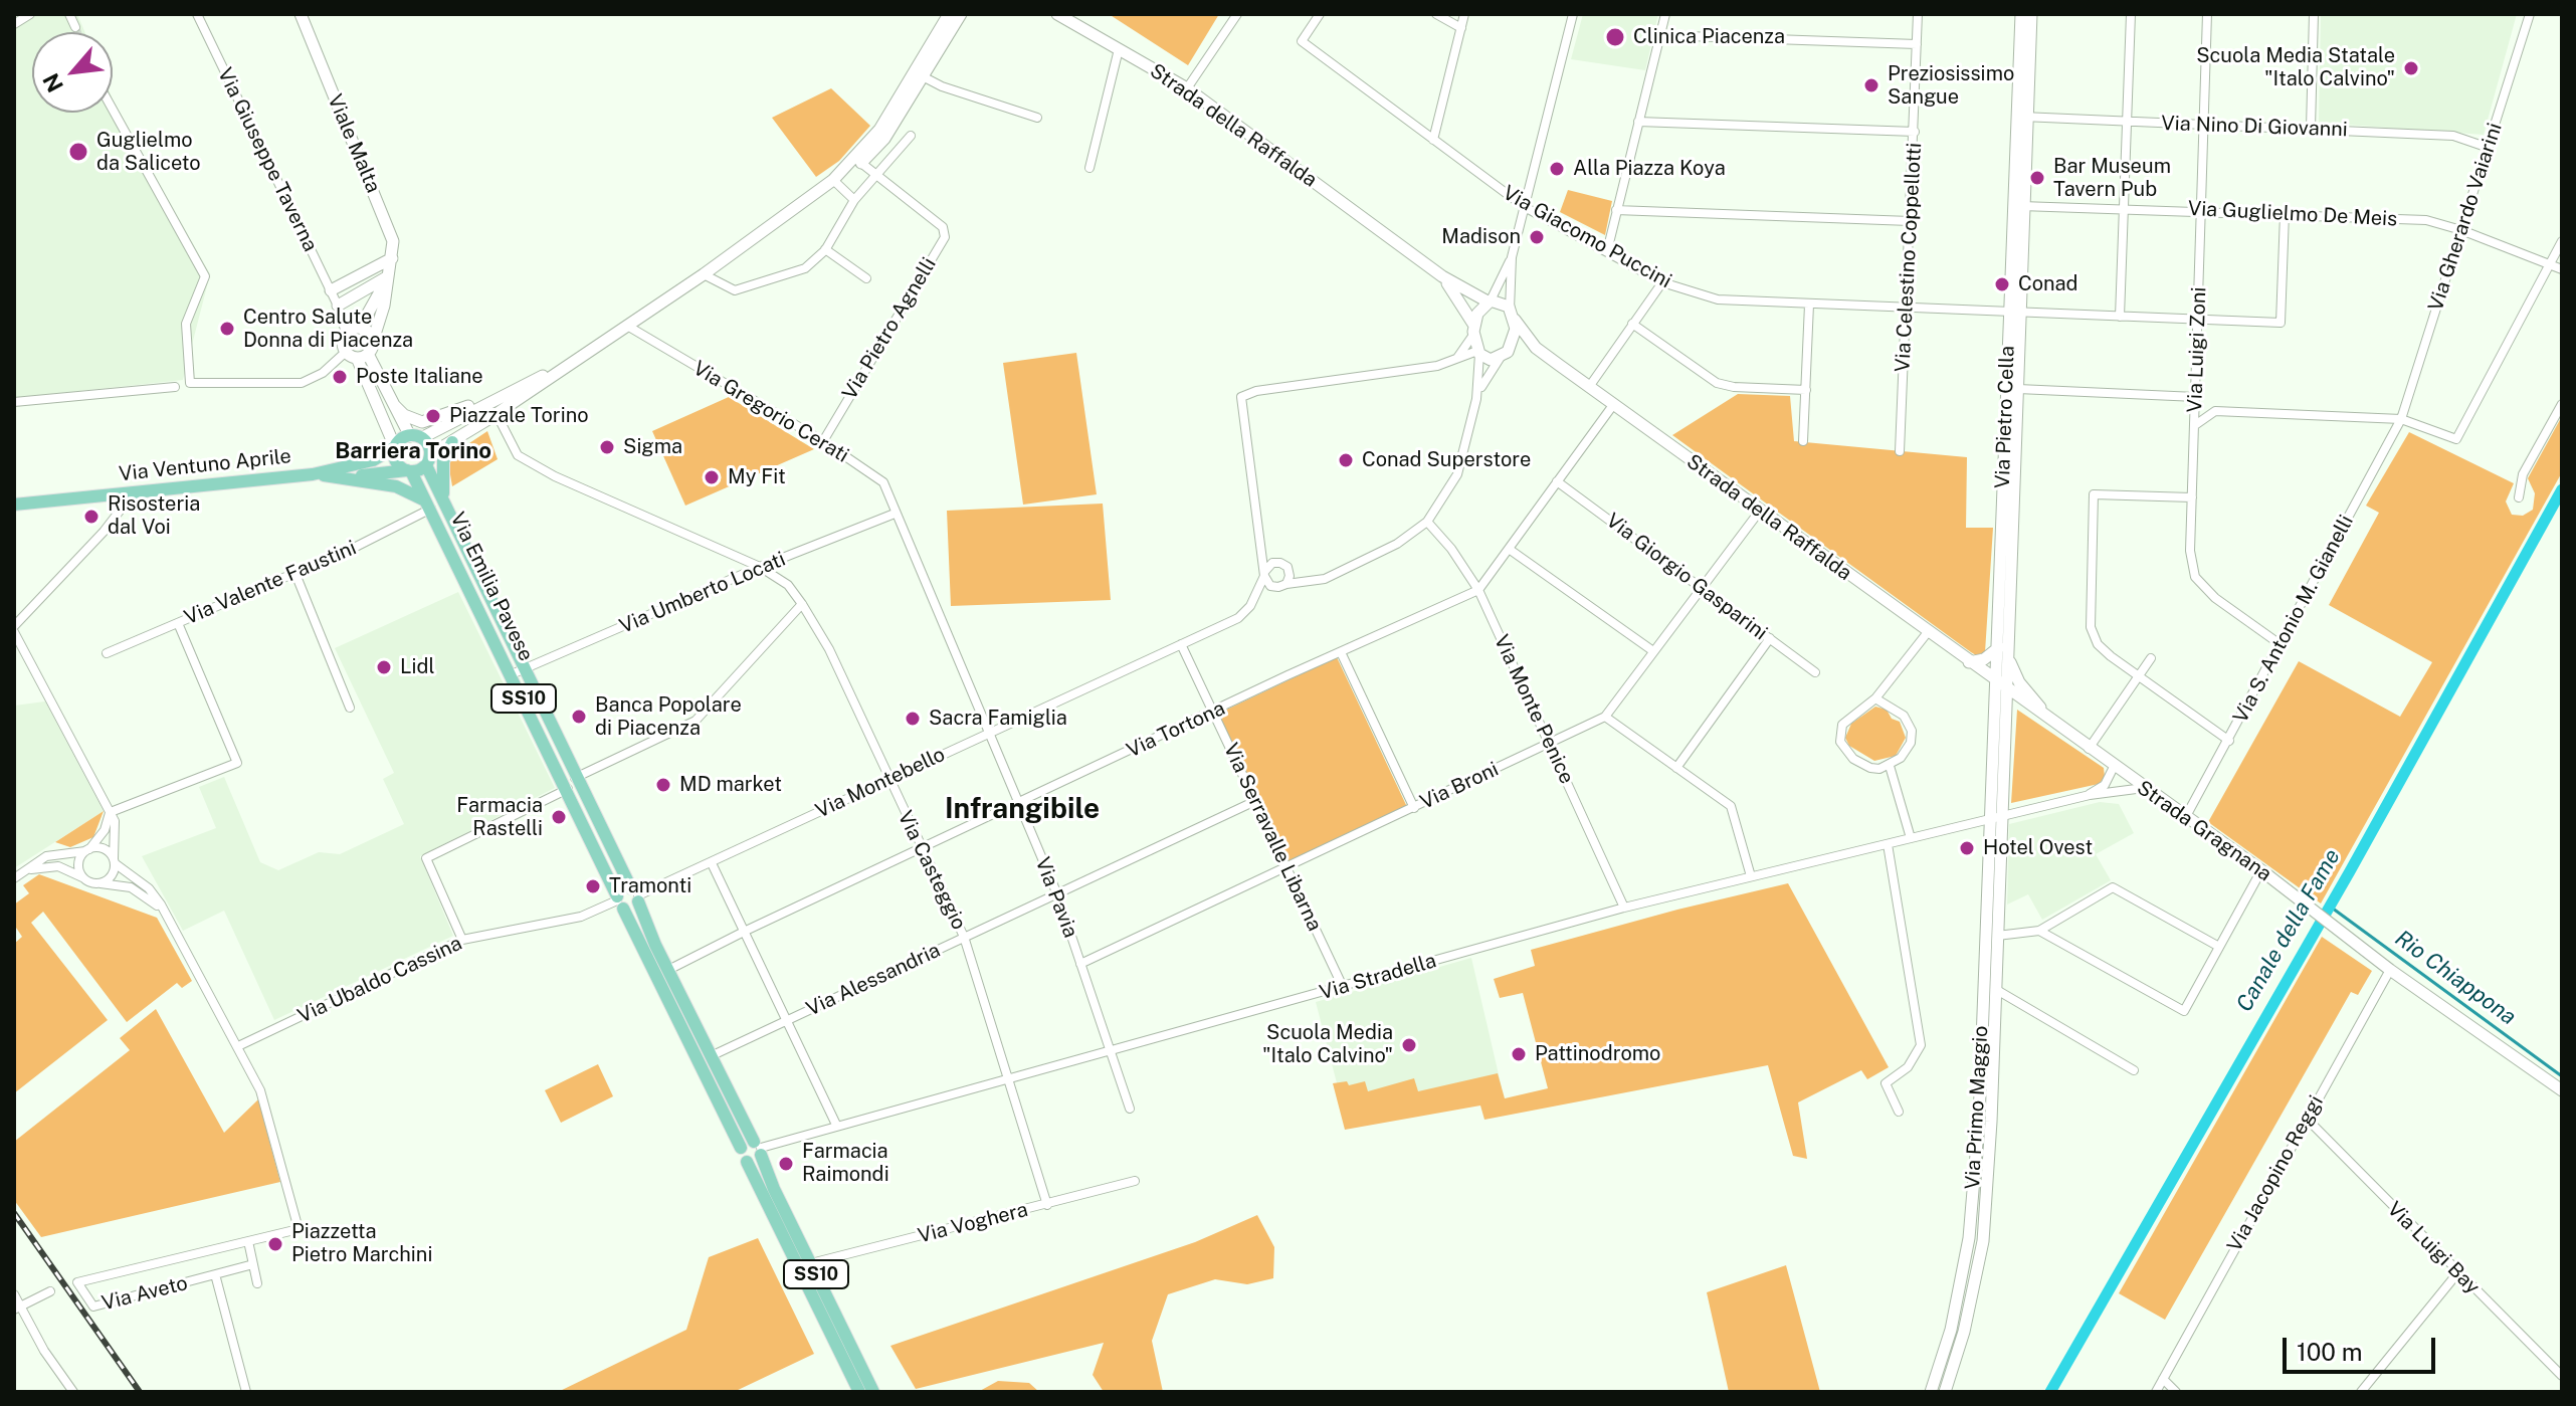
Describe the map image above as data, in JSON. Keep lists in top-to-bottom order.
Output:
{
  "streets": {
    "main road": [
      "Strada della Raffalda",
      "Viale Malta",
      "Via Pietro Cella",
      "Via Ventuno Aprile",
      "Via Emilia Pavese",
      "SS10",
      "Strada Gragnana",
      "Via Primo Maggio"
    ],
    "street": [
      "Via Nino Di Giovanni",
      "Via Giuseppe Taverna",
      "Via Guglielmo De Meis",
      "Via Gherardo Vaiarini",
      "Via Giacomo Puccini",
      "Via Celestino Coppellotti",
      "Via Pietro Agnelli",
      "Via Luigi Zoni",
      "Via Gregorio Cerati",
      "Via Giorgio Gasparini",
      "Via Valente Faustini",
      "Via Umberto Locati",
      "Via S. Antonio M. Gianelli",
      "Via Monte Penice",
      "Via Tortona",
      "Via Montebello",
      "Via Broni",
      "Via Serravalle Libarna",
      "Via Casteggio",
      "Via Pavia",
      "Via Stradella",
      "Via Ubaldo Cassina",
      "Via Alessandria",
      "Via Jacopino Reggi",
      "Via Voghera",
      "Via Luigi Bay",
      "Via Aveto"
    ]
  },
  "crossings": [
    ["Strada della Raffalda", "Via Pietro Cella"],
    ["Strada della Raffalda", "Via Tortona"],
    ["Strada della Raffalda", "Via Broni"],
    ["Strada della Raffalda", "Strada Gragnana"],
    ["Via Nino Di Giovanni", "Via Gherardo Vaiarini"],
    ["Via Nino Di Giovanni", "Via Luigi Zoni"],
    ["Via Nino Di Giovanni", "Via Pietro Cella"],
    ["Viale Malta", "Via Giuseppe Taverna"],
    ["Via Guglielmo De Meis", "Via Gherardo Vaiarini"],
    ["Via Guglielmo De Meis", "Via Giacomo Puccini"],
    ["Via Guglielmo De Meis", "Via Luigi Zoni"],
    ["Via Guglielmo De Meis", "Via Pietro Cella"],
    ["Via Gherardo Vaiarini", "Via S. Antonio M. Gianelli"],
    ["Via Giacomo Puccini", "Via Celestino Coppellotti"],
    ["Via Giacomo Puccini", "Via Luigi Zoni"],
    ["Via Giacomo Puccini", "Via Pietro Cella"],
    ["Via Pietro Agnelli", "Via Gregorio Cerati"],
    ["Via Luigi Zoni", "Via S. Antonio M. Gianelli"],
    ["Via Gregorio Cerati", "Via Umberto Locati"],
    ["Via Gregorio Cerati", "Via Pavia"],
    ["Via Pietro Cella", "Strada Gragnana"],
    ["Via Pietro Cella", "Via Stradella"],
    ["Via Pietro Cella", "Via Primo Maggio"],
    ["Via Ventuno Aprile", "SS10"],
    ["Via Giorgio Gasparini", "Via Tortona"],
    ["Via Giorgio Gasparini", "Via Broni"],
    ["Via Valente Faustini", "Via Emilia Pavese"],
    ["Via Emilia Pavese", "Via Umberto Locati"],
    ["Via Emilia Pavese", "SS10"],
    ["Via Emilia Pavese", "Via Tortona"],
    ["Via Emilia Pavese", "Via Montebello"],
    ["Via Emilia Pavese", "Via Stradella"],
    ["Via Emilia Pavese", "Via Ubaldo Cassina"],
    ["Via Emilia Pavese", "Via Alessandria"],
    ["Via Emilia Pavese", "Via Voghera"],
    ["Via Umberto Locati", "Via Casteggio"],
    ["Via Umberto Locati", "Via Pavia"],
    ["Via S. Antonio M. Gianelli", "Strada Gragnana"],
    ["Via Monte Penice", "Via Tortona"],
    ["Via Monte Penice", "Via Broni"],
    ["Via Monte Penice", "Via Stradella"],
    ["Via Tortona", "Via Serravalle Libarna"],
    ["Via Tortona", "Via Casteggio"],
    ["Via Tortona", "Via Pavia"],
    ["Via Montebello", "Via Serravalle Libarna"],
    ["Via Montebello", "Via Casteggio"],
    ["Via Montebello", "Via Pavia"],
    ["Via Broni", "Via Serravalle Libarna"],
    ["Via Broni", "Via Pavia"],
    ["Strada Gragnana", "Via Stradella"],
    ["Strada Gragnana", "Via Jacopino Reggi"],
    ["Via Serravalle Libarna", "Via Stradella"],
    ["Via Serravalle Libarna", "Via Alessandria"],
    ["Via Casteggio", "Via Stradella"],
    ["Via Casteggio", "Via Alessandria"],
    ["Via Casteggio", "Via Voghera"],
    ["Via Pavia", "Via Stradella"],
    ["Via Pavia", "Via Alessandria"],
    ["Via Stradella", "Via Primo Maggio"],
    ["Via Ubaldo Cassina", "Via Aveto"],
    ["Via Jacopino Reggi", "Via Luigi Bay"]
  ],
  "districts": ["Barriera Torino", "Infrangibile"],
  "water": ["Canale della Fame", "Rio Chiappona"],
  "places": [
    "Clinica Piacenza",
    "Scuola Media Statale \"Italo Calvino\"",
    "Preziosissimo Sangue",
    "Guglielmo da Saliceto",
    "Alla Piazza Koya",
    "Bar Museum Tavern Pub",
    "Madison",
    "Conad",
    "Centro Salute Donna di Piacenza",
    "Poste Italiane",
    "Piazzale Torino",
    "Sigma",
    "Conad Superstore",
    "My Fit",
    "Risosteria dal Voi",
    "Lidl",
    "Banca Popolare di Piacenza",
    "Sacra Famiglia",
    "MD market",
    "Farmacia Rastelli",
    "Hotel Ovest",
    "Tramonti",
    "Scuola Media \"Italo Calvino\"",
    "Pattinodromo",
    "Farmacia Raimondi",
    "Piazzetta Pietro Marchini"
  ],
  "scale_bar": "100 m",
  "north": "bottom left"
}
